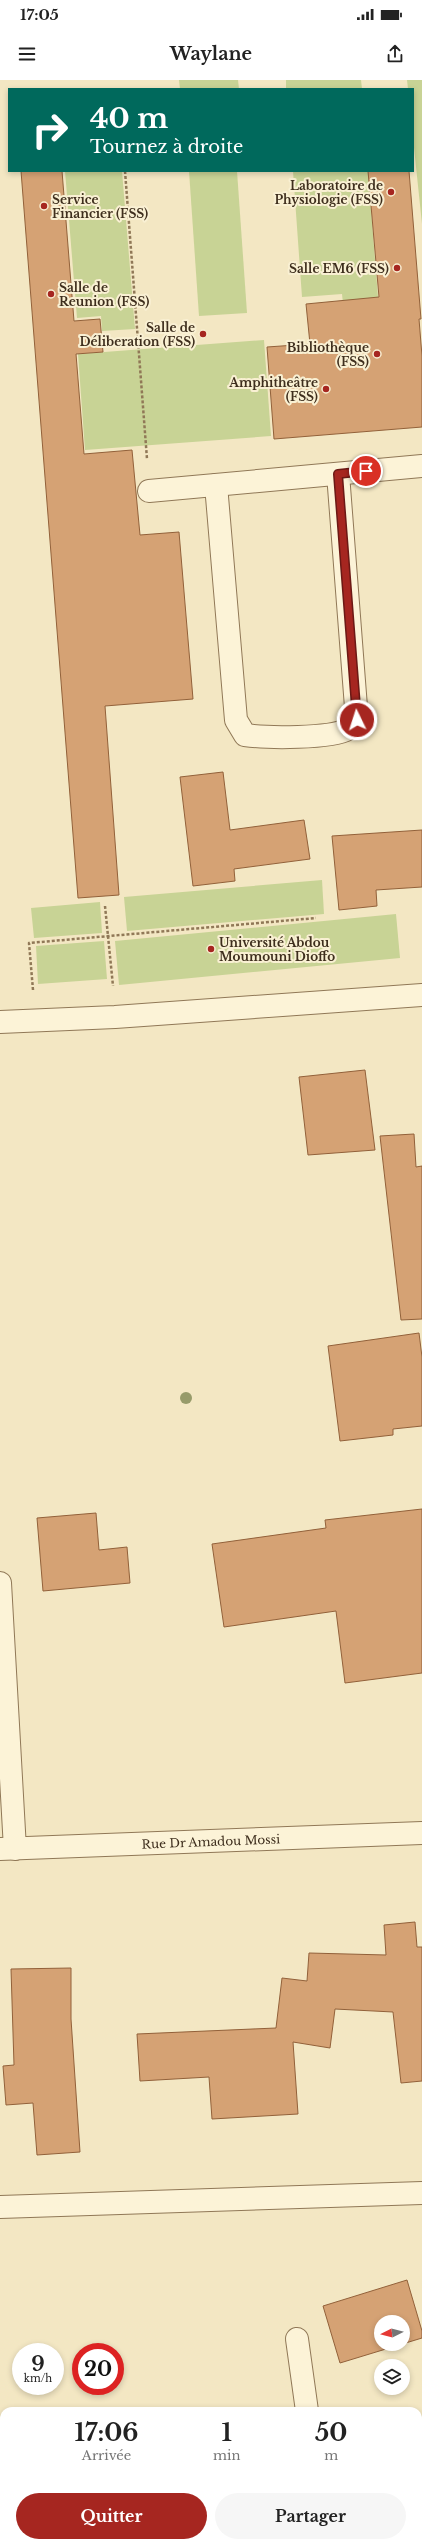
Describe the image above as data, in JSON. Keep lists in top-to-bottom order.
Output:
{
  "streets": {
    "street": ["Rue Dr Amadou Mossi"]
  },
  "places": [
    "Laboratoire de Physiologie (FSS)",
    "Service Financier (FSS)",
    "Salle EM6 (FSS)",
    "Salle de Reunion (FSS)",
    "Salle de Déliberation (FSS)",
    "Bibliothèque (FSS)",
    "Amphitheâtre (FSS)",
    "Université Abdou Moumouni Dioffo"
  ],
  "north": "left",
  "page": {
    "status": "17:05",
    "header": "Waylane",
    "turn": ["40 m", "Tournez à droite"],
    "speed": "9 km/h",
    "limit": "20",
    "eta": [
      "17:06",
      "Arrivée",
      "1",
      "min",
      "50",
      "m"
    ],
    "buttons": ["Quitter", "Partager"]
  }
}
